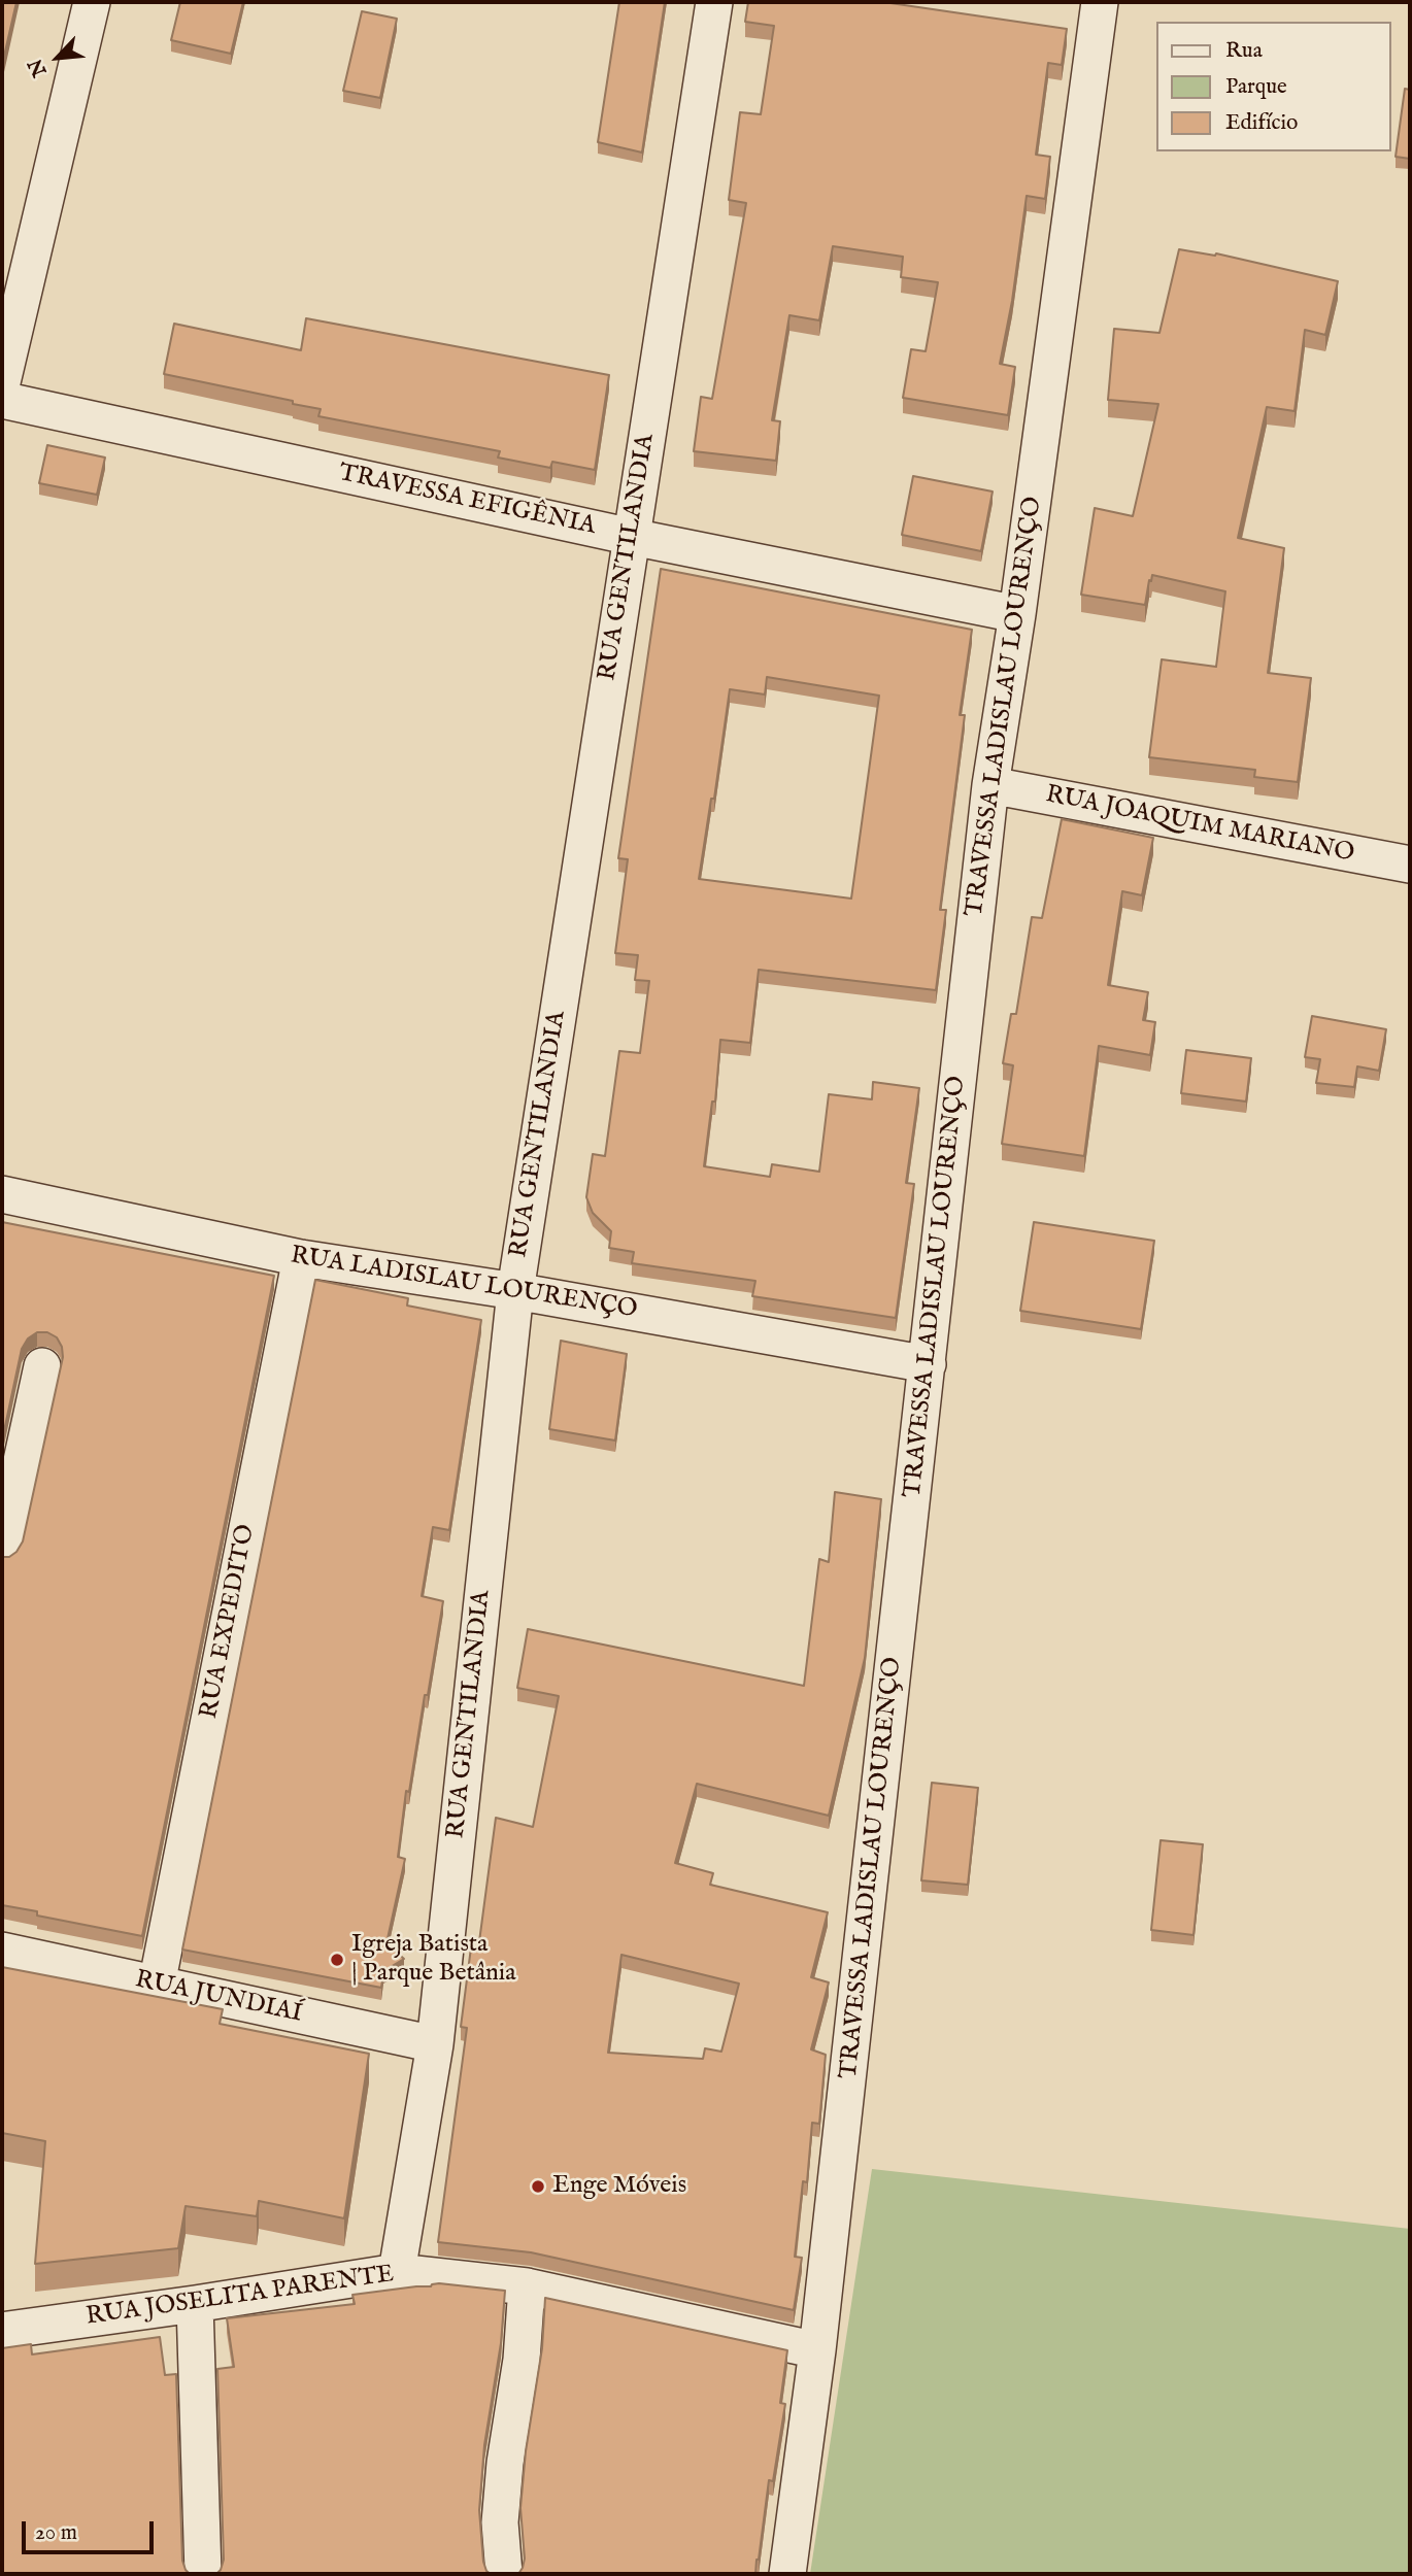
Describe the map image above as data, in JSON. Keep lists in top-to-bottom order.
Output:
{
  "streets": {
    "street": [
      "TRAVESSA EFIGÊNIA",
      "RUA GENTILANDIA",
      "TRAVESSA LADISLAU LOURENÇO",
      "RUA JOAQUIM MARIANO",
      "RUA LADISLAU LOURENÇO",
      "RUA EXPEDITO",
      "RUA JUNDIAÍ",
      "RUA JOSELITA PARENTE"
    ]
  },
  "crossings": [
    ["TRAVESSA EFIGÊNIA", "RUA GENTILANDIA"],
    ["TRAVESSA EFIGÊNIA", "TRAVESSA LADISLAU LOURENÇO"],
    ["RUA GENTILANDIA", "RUA LADISLAU LOURENÇO"],
    ["RUA GENTILANDIA", "RUA JUNDIAÍ"],
    ["RUA GENTILANDIA", "RUA JOSELITA PARENTE"],
    ["TRAVESSA LADISLAU LOURENÇO", "RUA JOAQUIM MARIANO"],
    ["TRAVESSA LADISLAU LOURENÇO", "RUA LADISLAU LOURENÇO"],
    ["TRAVESSA LADISLAU LOURENÇO", "RUA JOSELITA PARENTE"],
    ["RUA LADISLAU LOURENÇO", "RUA EXPEDITO"],
    ["RUA EXPEDITO", "RUA JUNDIAÍ"]
  ],
  "places": ["Igreja Batista | Parque Betânia", "Enge Móveis"],
  "legend": ["Rua", "Parque", "Edifício"],
  "scale_bar": "20 m",
  "north": "bottom left"
}
